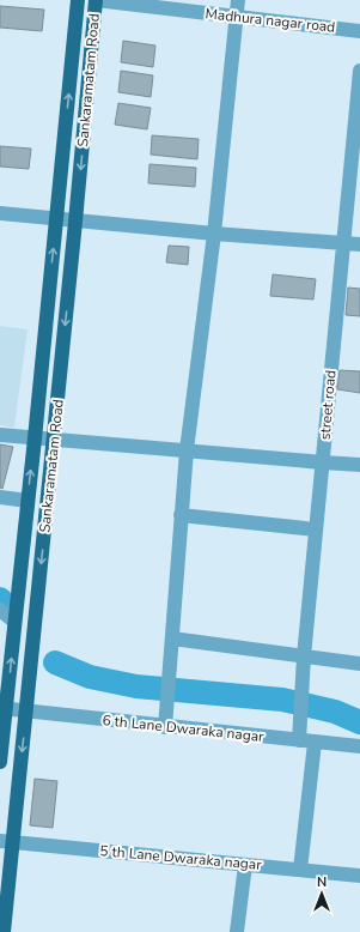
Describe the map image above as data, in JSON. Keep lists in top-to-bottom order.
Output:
{
  "streets": {
    "main road": ["Sankaramatam Road"],
    "street": [
      "Madhura nagar road",
      "street road",
      "6 th Lane Dwaraka nagar",
      "5 th Lane Dwaraka nagar"
    ]
  },
  "crossings": [
    ["Madhura nagar road", "Sankaramatam Road"],
    ["Sankaramatam Road", "6 th Lane Dwaraka nagar"],
    ["Sankaramatam Road", "5 th Lane Dwaraka nagar"],
    ["street road", "6 th Lane Dwaraka nagar"]
  ],
  "north": "top"
}
